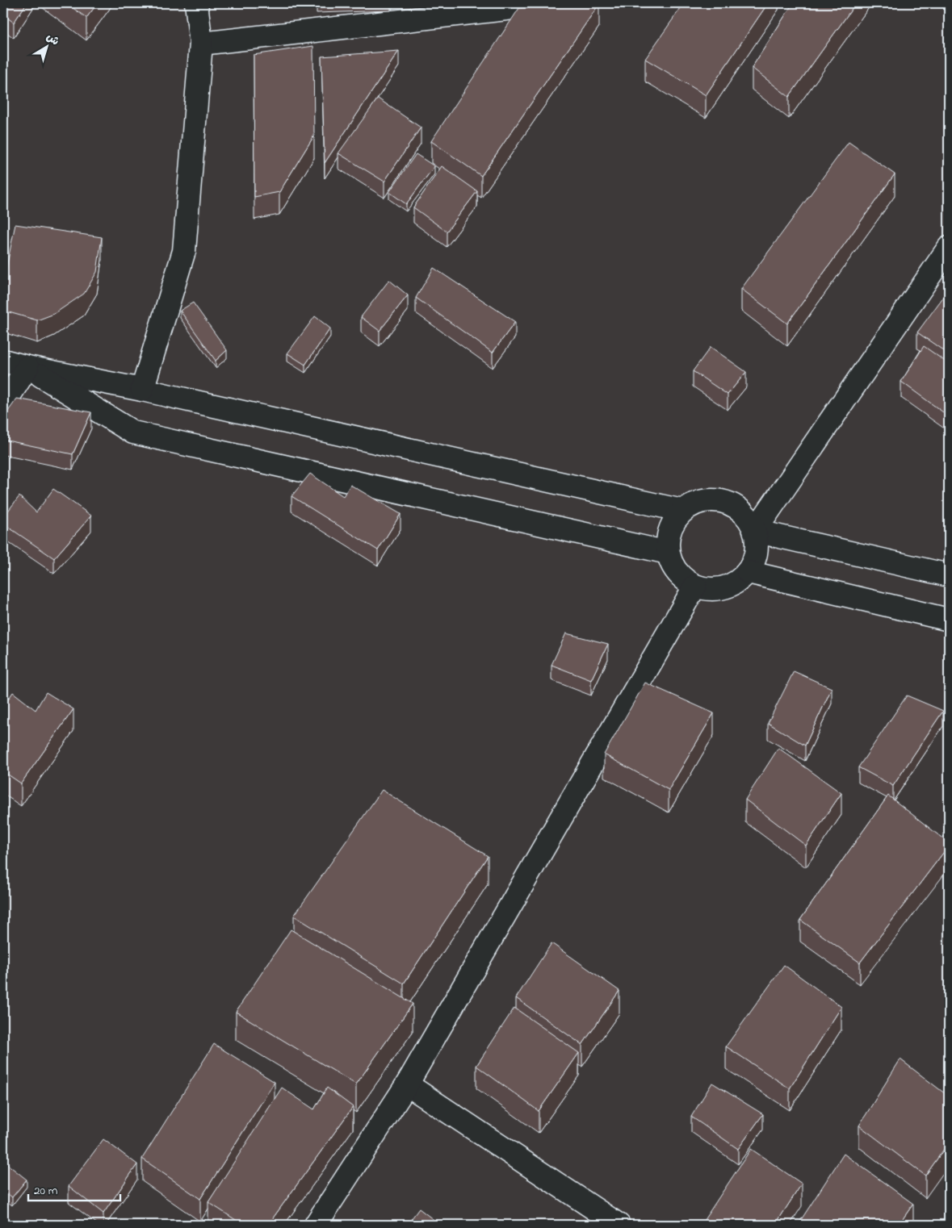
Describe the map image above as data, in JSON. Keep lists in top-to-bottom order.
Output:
{
  "scale_bar": "20 m",
  "north": "top right"
}
